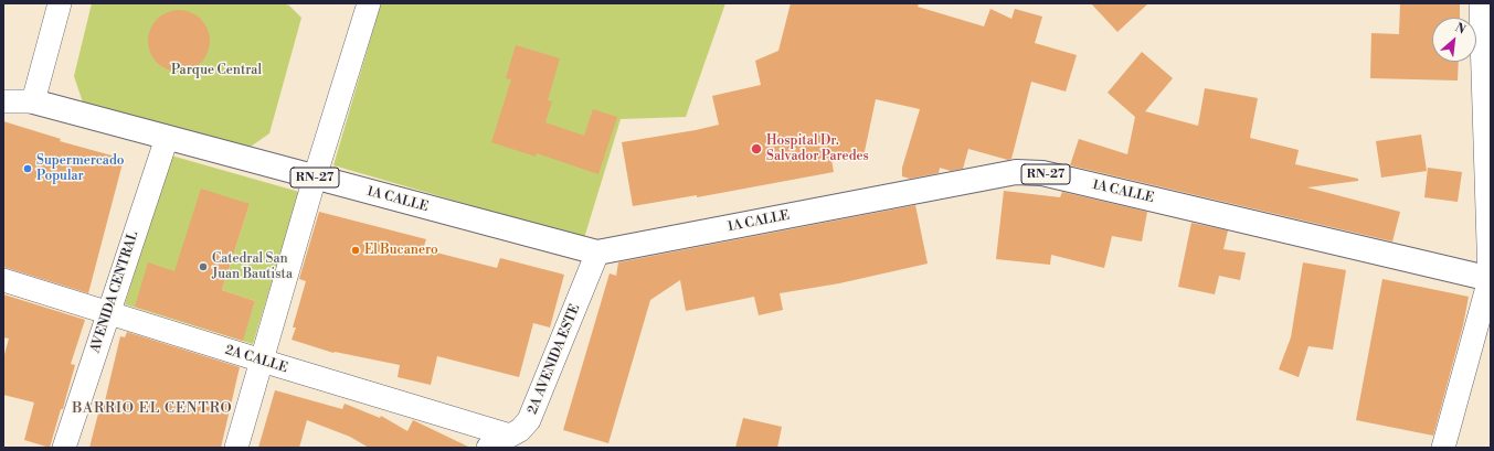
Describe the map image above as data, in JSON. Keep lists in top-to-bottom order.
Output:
{
  "streets": {
    "main road": ["RN-27", "1A CALLE"],
    "street": ["AVENIDA CENTRAL", "2A CALLE", "2A AVENIDA ESTE"]
  },
  "crossings": [
    ["1A CALLE", "AVENIDA CENTRAL"],
    ["1A CALLE", "2A AVENIDA ESTE"],
    ["AVENIDA CENTRAL", "2A CALLE"],
    ["2A CALLE", "2A AVENIDA ESTE"]
  ],
  "districts": ["BARRIO EL CENTRO"],
  "parks": ["Parque Central"],
  "places": [
    "Hospital Dr. Salvador Paredes",
    "Supermercado Popular",
    "El Bucanero",
    "Catedral San Juan Bautista"
  ],
  "north": "top right"
}
